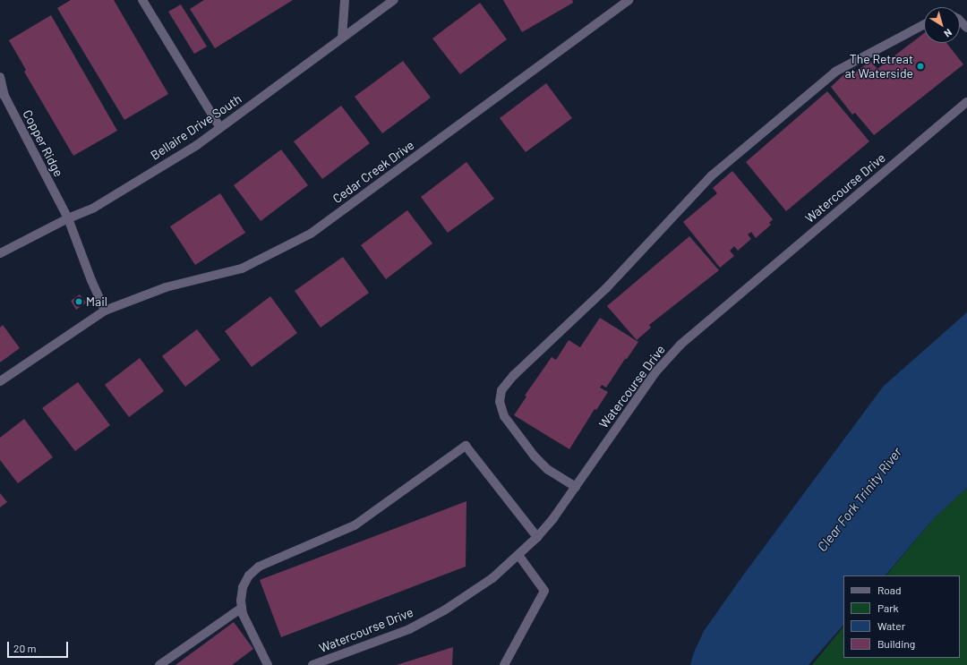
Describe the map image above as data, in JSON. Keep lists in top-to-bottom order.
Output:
{
  "streets": {
    "street": [
      "Bellaire Drive South",
      "Copper Ridge",
      "Cedar Creek Drive",
      "Watercourse Drive"
    ]
  },
  "crossings": [
    ["Bellaire Drive South", "Copper Ridge"]
  ],
  "water": ["Clear Fork Trinity River"],
  "places": ["The Retreat at Waterside", "Mail"],
  "legend": [
    "Road",
    "Park",
    "Water",
    "Building"
  ],
  "scale_bar": "20 m",
  "north": "bottom right"
}
